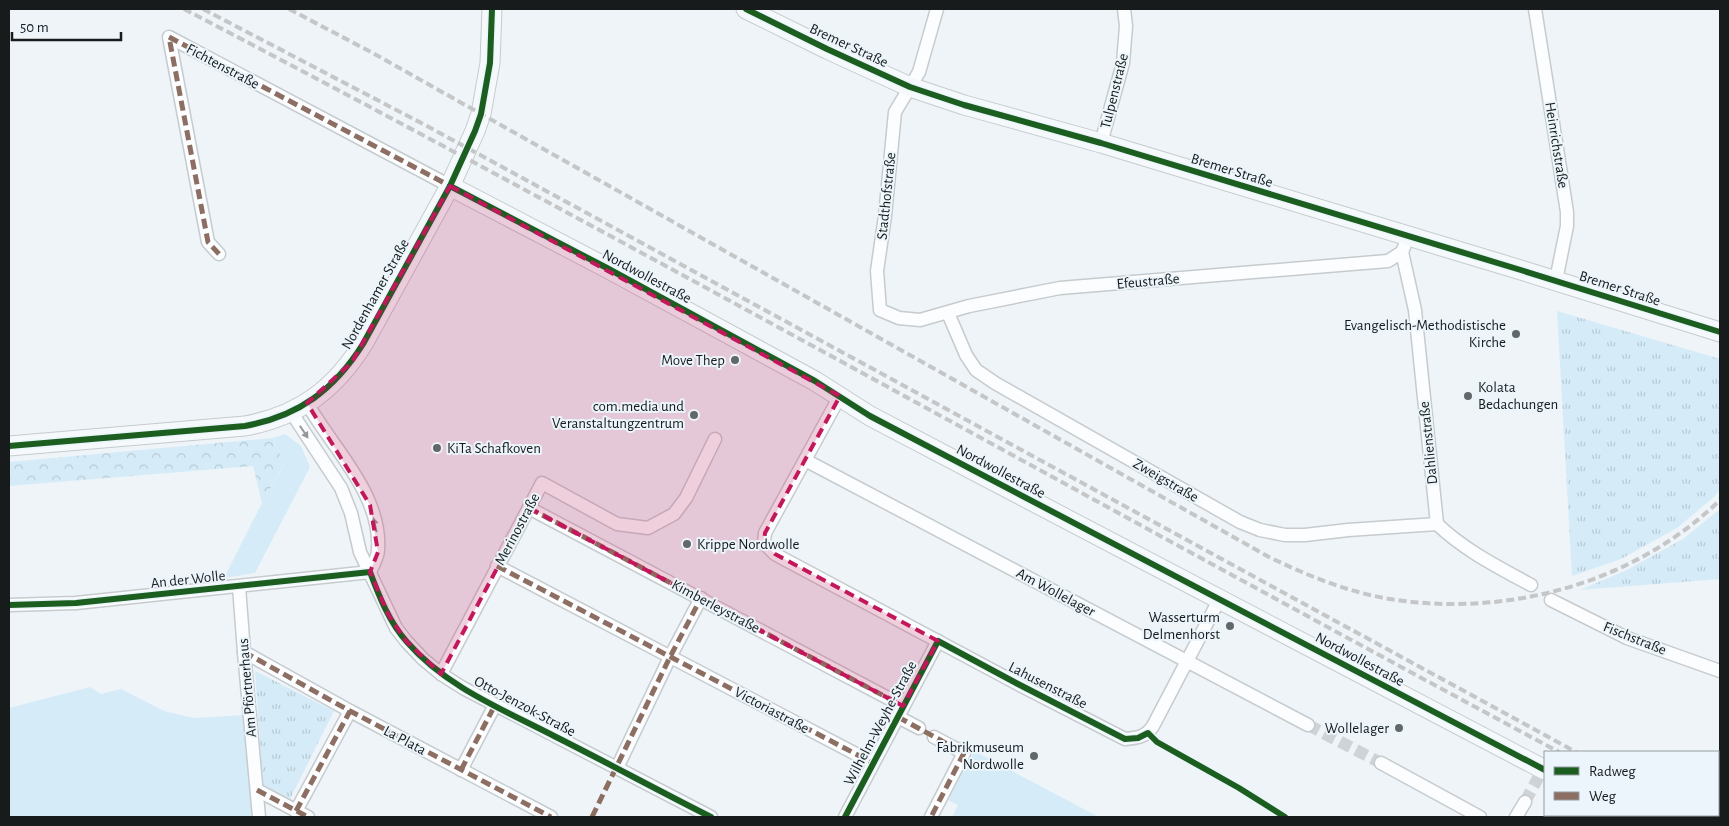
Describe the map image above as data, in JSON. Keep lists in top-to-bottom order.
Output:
{
  "streets": {
    "street": [
      "Bremer Straße",
      "Fichtenstraße",
      "Tulpenstraße",
      "Heinrichstraße",
      "Stadthofstraße",
      "Nordwollestraße",
      "Efeustraße",
      "Nordenhamer Straße",
      "Dahlienstraße",
      "Zweigstraße",
      "Merinostraße",
      "An der Wolle",
      "Am Wollelager",
      "Kimberleystraße",
      "Fischstraße",
      "Lahusenstraße",
      "Am Pförtnerhaus",
      "Otto-Jenzok-Straße",
      "Victoriastraße",
      "Wilhelm-Weyhe-Straße",
      "La Plata"
    ]
  },
  "crossings": [
    ["Bremer Straße", "Tulpenstraße"],
    ["Bremer Straße", "Heinrichstraße"],
    ["Bremer Straße", "Stadthofstraße"],
    ["Bremer Straße", "Efeustraße"],
    ["Bremer Straße", "Dahlienstraße"],
    ["Fichtenstraße", "Nordwollestraße"],
    ["Fichtenstraße", "Nordenhamer Straße"],
    ["Stadthofstraße", "Efeustraße"],
    ["Nordwollestraße", "Nordenhamer Straße"],
    ["Nordwollestraße", "Lahusenstraße"],
    ["Efeustraße", "Dahlienstraße"],
    ["Efeustraße", "Zweigstraße"],
    ["Nordenhamer Straße", "Otto-Jenzok-Straße"],
    ["Dahlienstraße", "Zweigstraße"],
    ["Merinostraße", "Kimberleystraße"],
    ["Merinostraße", "Otto-Jenzok-Straße"],
    ["Merinostraße", "Victoriastraße"],
    ["An der Wolle", "Am Pförtnerhaus"],
    ["An der Wolle", "Otto-Jenzok-Straße"],
    ["Am Wollelager", "Lahusenstraße"],
    ["Kimberleystraße", "Wilhelm-Weyhe-Straße"],
    ["Lahusenstraße", "Wilhelm-Weyhe-Straße"],
    ["Am Pförtnerhaus", "La Plata"],
    ["Victoriastraße", "Wilhelm-Weyhe-Straße"]
  ],
  "places": [
    "Evangelisch-Methodistische Kirche",
    "Move Thep",
    "Kolata Bedachungen",
    "com.media und Veranstaltungzentrum",
    "KiTa Schafkoven",
    "Krippe Nordwolle",
    "Wasserturm Delmenhorst",
    "Wollelager",
    "Fabrikmuseum Nordwolle"
  ],
  "legend": ["Radweg", "Weg"],
  "scale_bar": "50 m"
}
